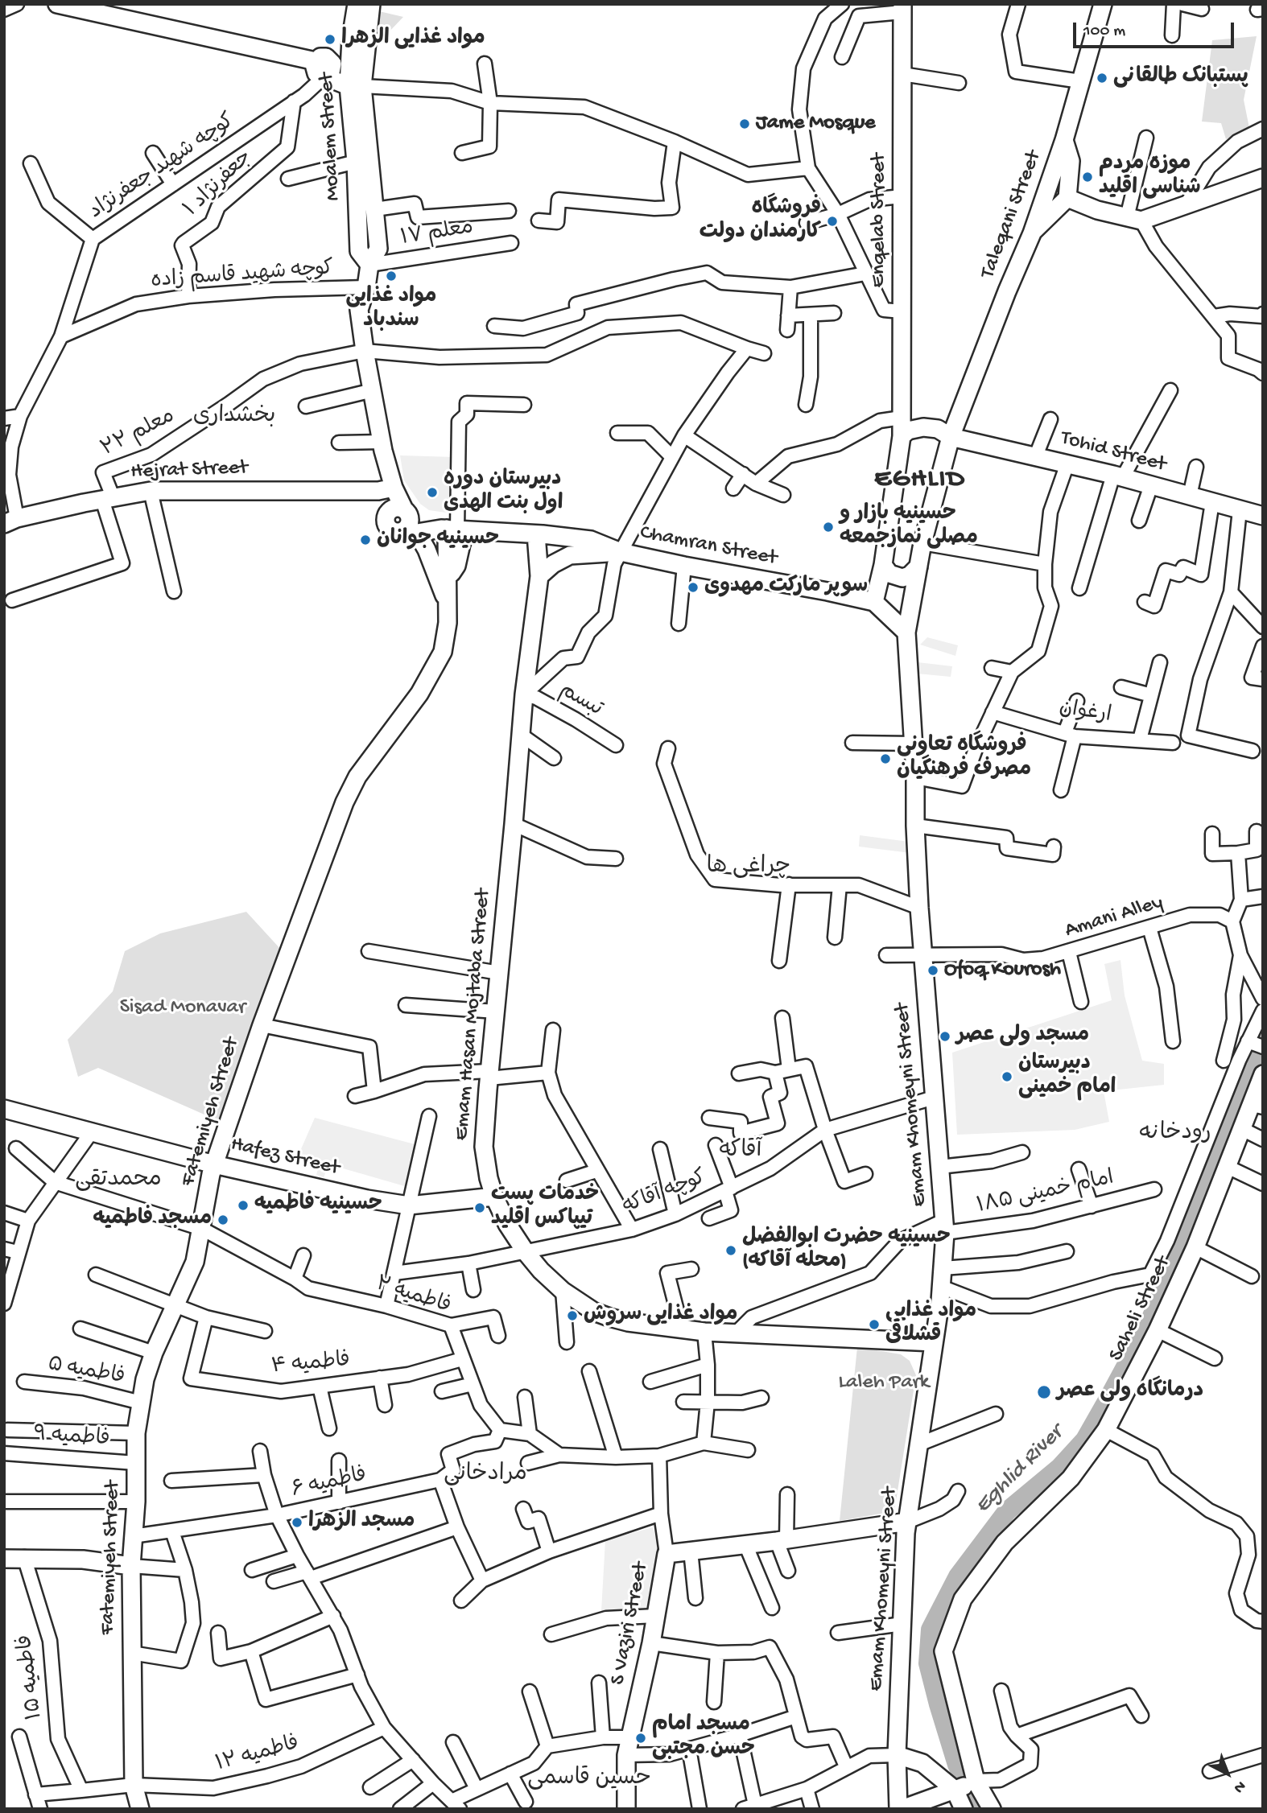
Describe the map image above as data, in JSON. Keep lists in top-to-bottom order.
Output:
{
  "streets": {
    "main road": [
      "Moalem Street",
      "Taleqani Street",
      "Enqelab Street",
      "Tohid Street",
      "Hejrat Street",
      "Chamran Street",
      "Emam Hasan Mojtaba Street",
      "Emam Khomeyni Street",
      "Fatemiyeh Street",
      "Hafez Street",
      "Saheli Street",
      "S Vaziri Street"
    ],
    "street": [
      "کوچه شهید جعفرنژاد",
      "جعفرنژاد ۱",
      "معلم ۱۷",
      "کوچه شهید قاسم زاده",
      "معلم ۲۲",
      "تبسم",
      "ارغوان",
      "Amani Alley",
      "کوچه آقاکه",
      "امام خمینی ۱۸۵",
      "فاطمیه ۲",
      "فاطمیه ۴",
      "فاطمیه ۵",
      "فاطمیه ۹",
      "فاطمیه ۶",
      "فاطمیه ۱۵",
      "فاطمیه ۱۲"
    ]
  },
  "crossings": [
    ["Moalem Street", "معلم ۱۷"],
    ["Moalem Street", "کوچه شهید قاسم زاده"],
    ["Moalem Street", "معلم ۲۲"],
    ["Moalem Street", "Hejrat Street"],
    ["کوچه شهید جعفرنژاد", "جعفرنژاد ۱"],
    ["کوچه شهید جعفرنژاد", "کوچه شهید قاسم زاده"],
    ["کوچه شهید جعفرنژاد", "Hejrat Street"],
    ["جعفرنژاد ۱", "کوچه شهید قاسم زاده"],
    ["Taleqani Street", "Tohid Street"],
    ["Taleqani Street", "Emam Khomeyni Street"],
    ["Enqelab Street", "Tohid Street"],
    ["Enqelab Street", "Chamran Street"],
    ["معلم ۲۲", "Hejrat Street"],
    ["Chamran Street", "Emam Hasan Mojtaba Street"],
    ["تبسم", "Emam Hasan Mojtaba Street"],
    ["Amani Alley", "Emam Khomeyni Street"],
    ["Emam Hasan Mojtaba Street", "Emam Khomeyni Street"],
    ["Emam Hasan Mojtaba Street", "Hafez Street"],
    ["Emam Hasan Mojtaba Street", "کوچه آقاکه"],
    ["Emam Hasan Mojtaba Street", "امام خمینی ۱۸۵"],
    ["Emam Khomeyni Street", "کوچه آقاکه"],
    ["Emam Khomeyni Street", "امام خمینی ۱۸۵"],
    ["Emam Khomeyni Street", "Saheli Street"],
    ["Emam Khomeyni Street", "S Vaziri Street"],
    ["Fatemiyeh Street", "Hafez Street"],
    ["Fatemiyeh Street", "فاطمیه ۲"],
    ["Fatemiyeh Street", "فاطمیه ۵"],
    ["Fatemiyeh Street", "فاطمیه ۹"],
    ["Fatemiyeh Street", "فاطمیه ۶"],
    ["Fatemiyeh Street", "فاطمیه ۱۲"],
    ["فاطمیه ۲", "فاطمیه ۴"]
  ],
  "districts": [
    "بخشداری",
    "EGHLID",
    "چراغی ها",
    "رودخانه",
    "آقاکه",
    "محمدتقی",
    "مرادخانی",
    "حسین قاسمی"
  ],
  "water": ["Eghlid River"],
  "parks": ["Sisad Monavar", "Laleh Park"],
  "places": [
    "مواد غذایی الزهرا",
    "پستبانک طالقانی",
    "Jame Mosque",
    "موزه مردم شناسی اقلید",
    "فروشگاه کارمندان دولت",
    "مواد غذایی سندباد",
    "دبیرستان دوره اول بنت الهدی",
    "حسینیه بازار و مصلی نمازجمعه",
    "حسینیه جوانان",
    "سوپر مارکت مهدوی",
    "فروشگاه تعاونی مصرف فرهنگیان",
    "Ofoq Kourosh",
    "مسجد ولی عصر",
    "دبیرستان امام خمینی",
    "حسینیه فاطمیه",
    "خدمات پست تیپاکس اقلید",
    "مسجد فاطمیه",
    "حسینیه حضرت ابوالفضل (محله آقاکه)",
    "مواد غذایی سروش",
    "مواد غذایی قشلاقی",
    "درمانگاه ولی عصر",
    "مسجد الزهرا",
    "مسجد امام حسن مجتبی"
  ],
  "scale_bar": "100 m",
  "north": "bottom right"
}
